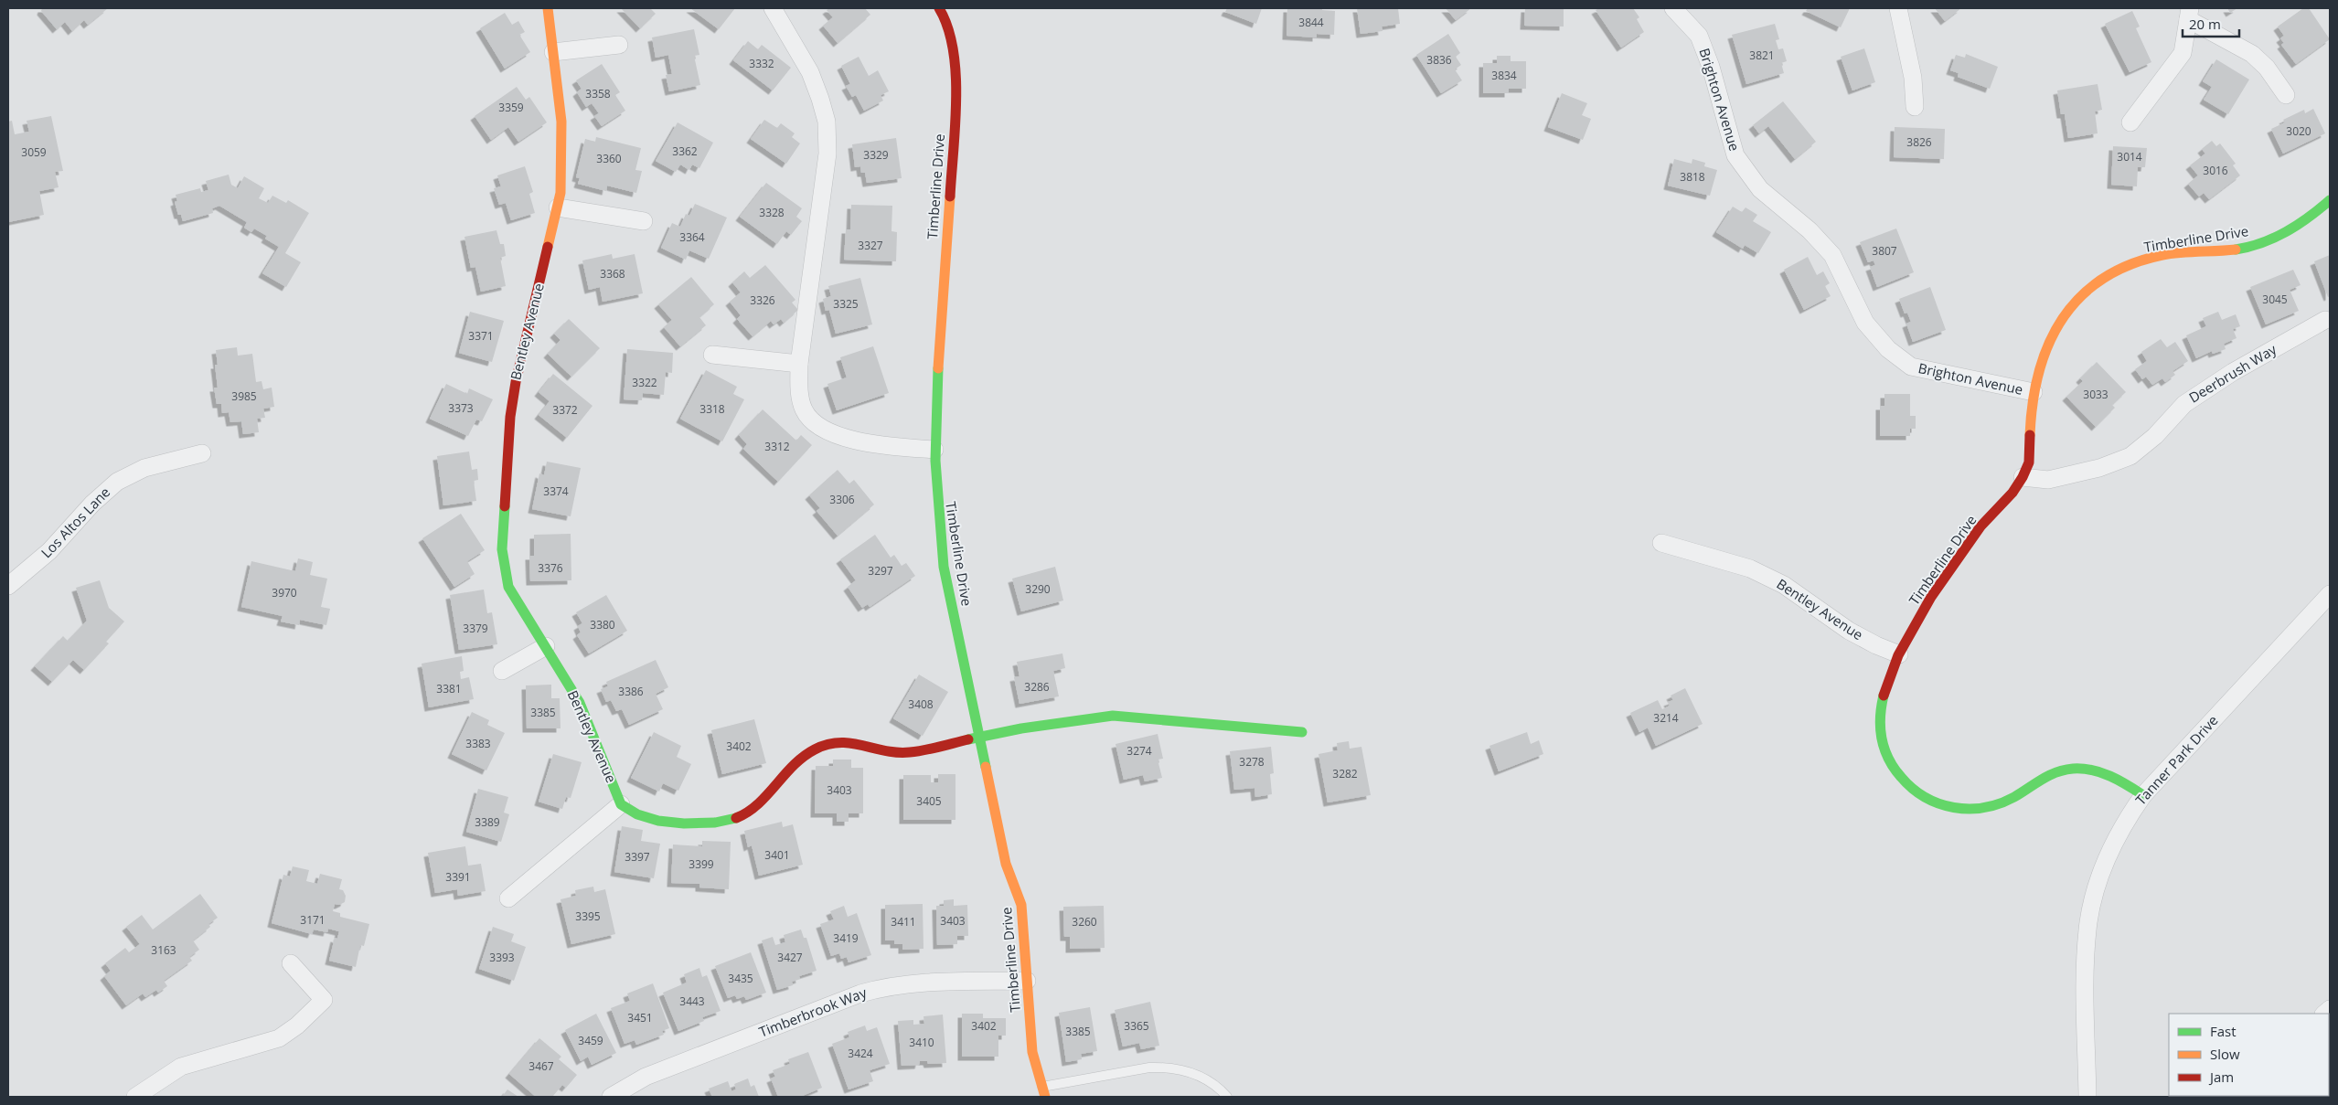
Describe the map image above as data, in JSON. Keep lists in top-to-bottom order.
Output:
{
  "streets": {
    "street": [
      "Brighton Avenue",
      "Timberline Drive",
      "Bentley Avenue",
      "Deerbrush Way",
      "Los Altos Lane",
      "Tanner Park Drive",
      "Timberbrook Way"
    ]
  },
  "crossings": [
    ["Brighton Avenue", "Timberline Drive"],
    ["Timberline Drive", "Bentley Avenue"],
    ["Timberline Drive", "Deerbrush Way"],
    ["Timberline Drive", "Tanner Park Drive"],
    ["Timberline Drive", "Timberbrook Way"]
  ],
  "house_numbers": [
    "3844",
    "3821",
    "3836",
    "3332",
    "3834",
    "3358",
    "3359",
    "3020",
    "3826",
    "3362",
    "3059",
    "3329",
    "3014",
    "3360",
    "3016",
    "3818",
    "3328",
    "3364",
    "3327",
    "3807",
    "3368",
    "3045",
    "3326",
    "3325",
    "3371",
    "3322",
    "3033",
    "3985",
    "3373",
    "3318",
    "3372",
    "3312",
    "3374",
    "3306",
    "3376",
    "3297",
    "3290",
    "3970",
    "3380",
    "3379",
    "3286",
    "3381",
    "3386",
    "3408",
    "3385",
    "3214",
    "3383",
    "3402",
    "3274",
    "3278",
    "3282",
    "3403",
    "3405",
    "3389",
    "3401",
    "3397",
    "3399",
    "3391",
    "3395",
    "3171",
    "3403",
    "3411",
    "3260",
    "3419",
    "3163",
    "3393",
    "3427",
    "3435",
    "3443",
    "3451",
    "3402",
    "3365",
    "3385",
    "3459",
    "3410",
    "3424",
    "3467"
  ],
  "legend": ["Fast", "Slow", "Jam"],
  "scale_bar": "20 m"
}
